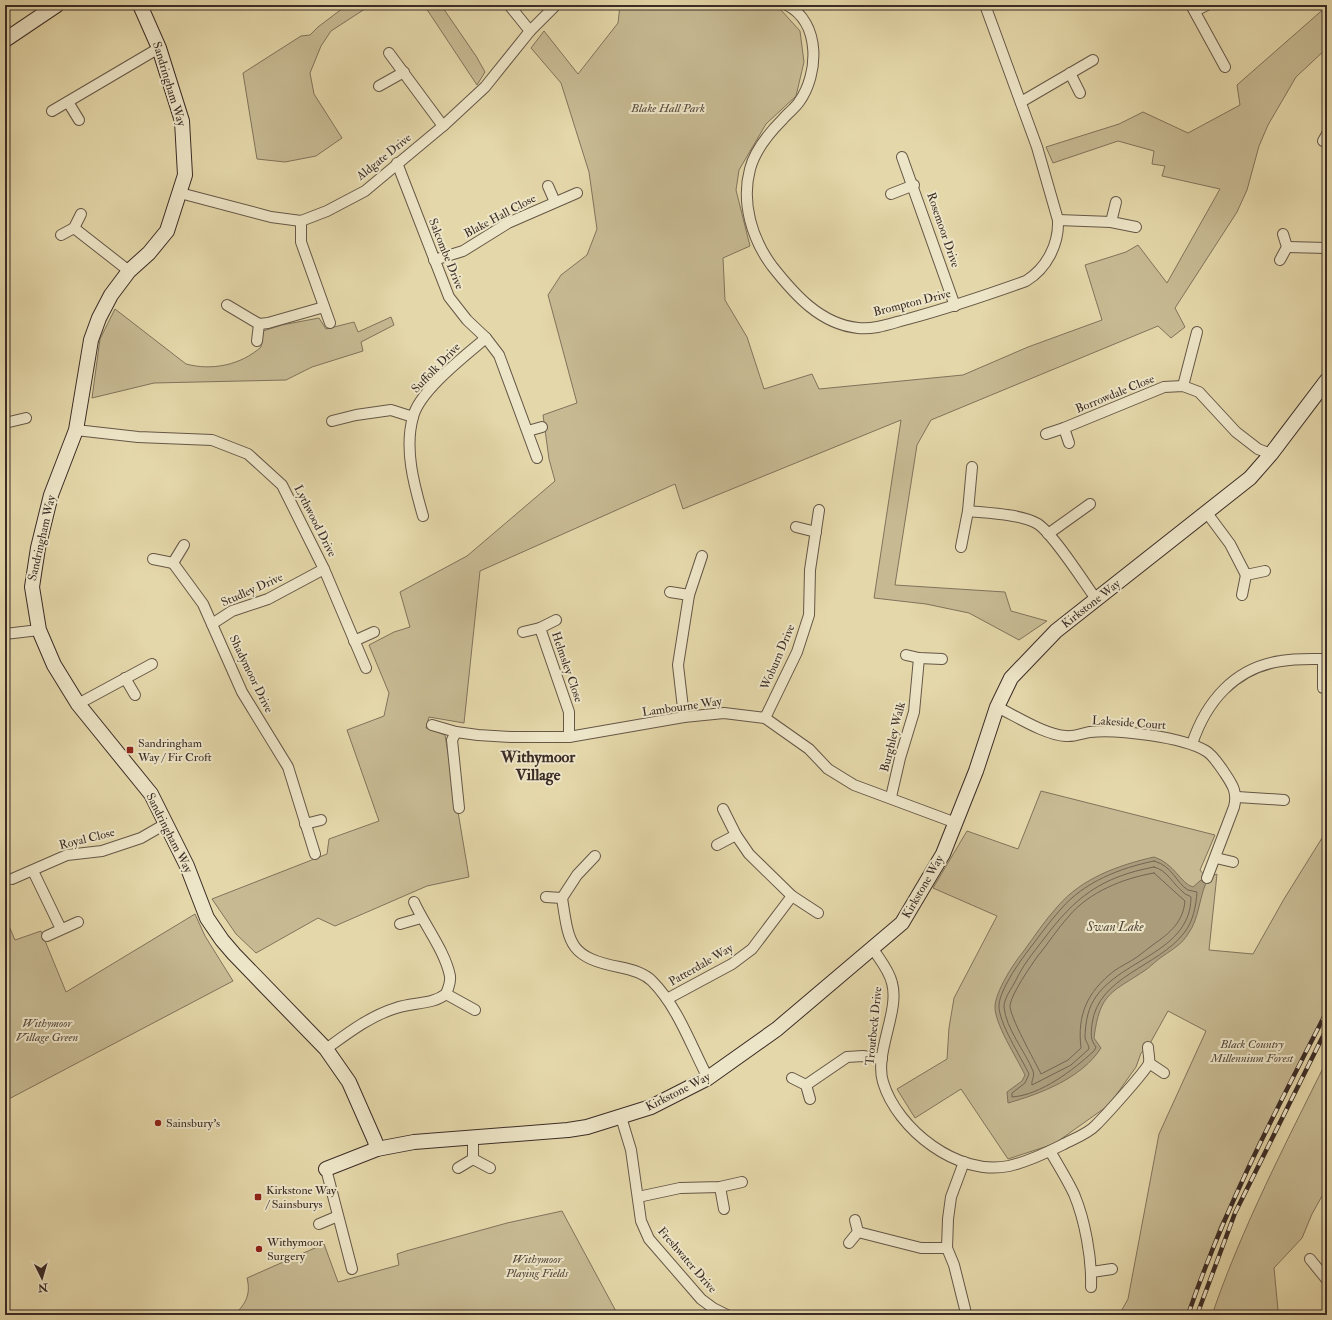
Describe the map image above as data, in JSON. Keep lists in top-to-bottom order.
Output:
{
  "streets": {
    "street": [
      "Sandringham Way",
      "Aldgate Drive",
      "Blake Hall Close",
      "Rosemoor Drive",
      "Salcombe Drive",
      "Brompton Drive",
      "Suffolk Drive",
      "Borrowdale Close",
      "Lythwood Drive",
      "Studley Drive",
      "Kirkstone Way",
      "Woburn Drive",
      "Helmsley Close",
      "Shadymoor Drive",
      "Lambourne Way",
      "Lakeside Court",
      "Burghley Walk",
      "Royal Close",
      "Patterdale Way",
      "Troutbeck Drive",
      "Freshwater Drive"
    ]
  },
  "crossings": [
    ["Sandringham Way", "Aldgate Drive"],
    ["Sandringham Way", "Lythwood Drive"],
    ["Sandringham Way", "Kirkstone Way"],
    ["Sandringham Way", "Royal Close"],
    ["Aldgate Drive", "Salcombe Drive"],
    ["Blake Hall Close", "Salcombe Drive"],
    ["Rosemoor Drive", "Brompton Drive"],
    ["Salcombe Drive", "Suffolk Drive"],
    ["Lythwood Drive", "Studley Drive"],
    ["Studley Drive", "Shadymoor Drive"],
    ["Kirkstone Way", "Lambourne Way"],
    ["Kirkstone Way", "Lakeside Court"],
    ["Kirkstone Way", "Troutbeck Drive"],
    ["Kirkstone Way", "Freshwater Drive"],
    ["Woburn Drive", "Lambourne Way"],
    ["Helmsley Close", "Lambourne Way"],
    ["Lambourne Way", "Burghley Walk"]
  ],
  "districts": ["Withymoor Village"],
  "water": ["Swan Lake"],
  "parks": [
    "Blake Hall Park",
    "Withymoor Village Green",
    "Black Country Millennium Forest",
    "Withymoor Playing Fields"
  ],
  "places": {
    "transit": ["Sandringham Way / Fir Croft", "Kirkstone Way / Sainsburys"],
    "other": ["Sainsbury's", "Withymoor Surgery"]
  },
  "north": "bottom"
}
